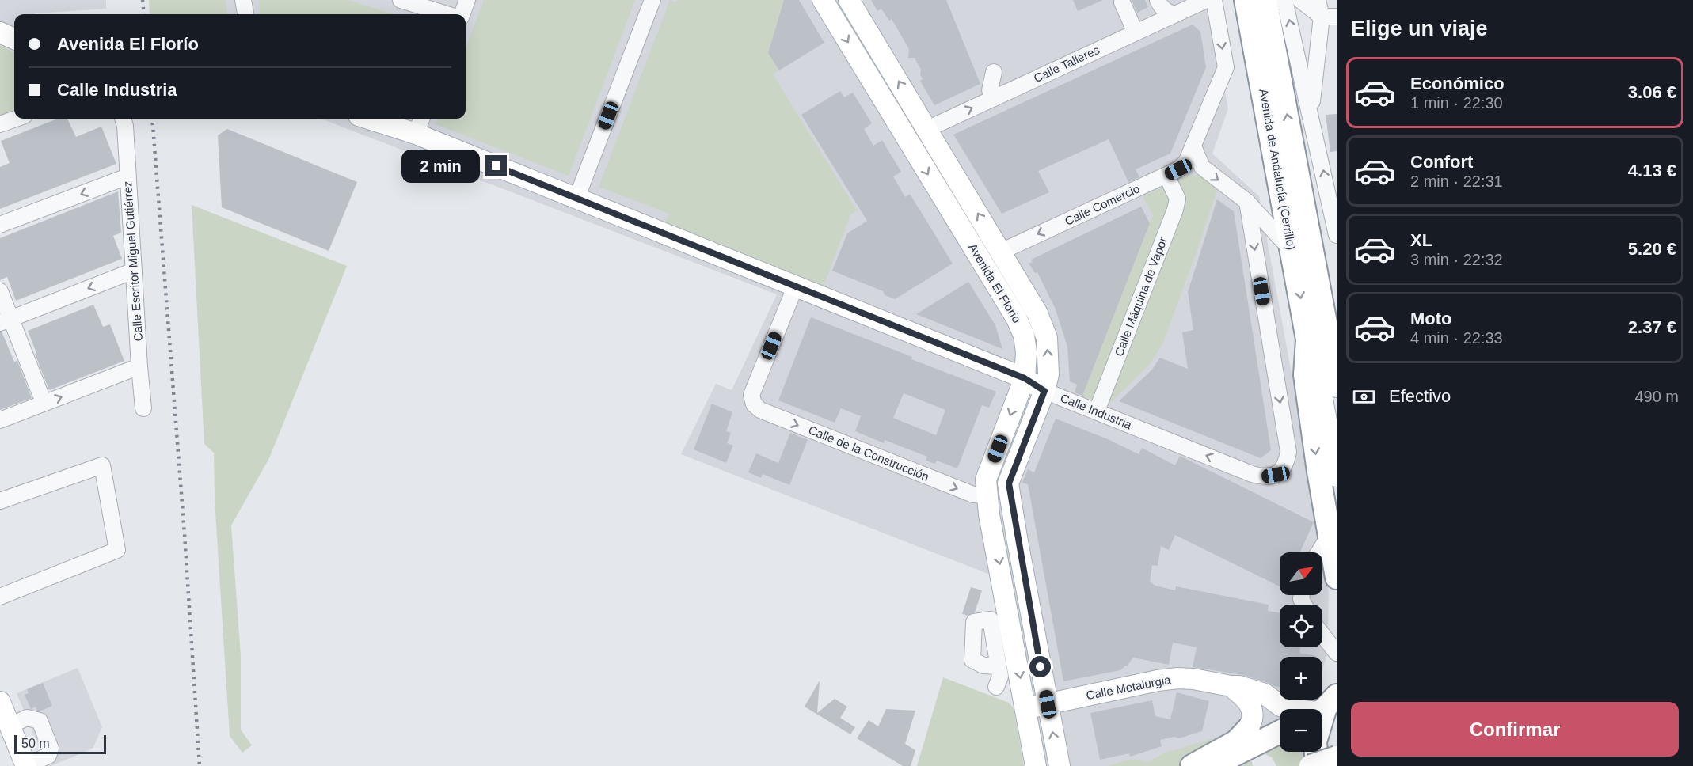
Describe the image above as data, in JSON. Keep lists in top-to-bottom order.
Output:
{
  "streets": {
    "highway": ["Avenida de Andalucía (Cerrillo)"],
    "main road": ["Avenida El Florío", "Calle Industria", "Calle Metalurgia"],
    "street": [
      "Calle Talleres",
      "Calle Comercio",
      "Calle Escritor Miguel Gutiérrez",
      "Calle Máquina de Vapor",
      "Calle de la Construcción"
    ]
  },
  "crossings": [
    ["Calle Talleres", "Avenida El Florío"],
    ["Calle Comercio", "Avenida El Florío"],
    ["Avenida El Florío", "Calle Industria"],
    ["Avenida El Florío", "Calle de la Construcción"],
    ["Avenida El Florío", "Calle Metalurgia"],
    ["Calle Máquina de Vapor", "Calle Industria"],
    ["Calle Industria", "Calle de la Construcción"]
  ],
  "one_way": ["Calle Comercio"],
  "scale_bar": "50 m",
  "north": "top right",
  "page": {
    "heading": "Elige un viaje",
    "banner": ["Avenida El Florío", "Calle Industria"],
    "list": [
      {
        "name": "Económico",
        "note": "1 min · 22:30",
        "value": "3.06 €"
      },
      {
        "name": "Confort",
        "note": "2 min · 22:31",
        "value": "4.13 €"
      },
      {
        "name": "XL",
        "note": "3 min · 22:32",
        "value": "5.20 €"
      },
      {
        "name": "Moto",
        "note": "4 min · 22:33",
        "value": "2.37 €"
      }
    ],
    "bubble": "2 min",
    "pay": ["Efectivo", "490 m"],
    "map_buttons": ["+", "−"],
    "buttons": "Confirmar",
    "scale": "50 m"
  }
}
